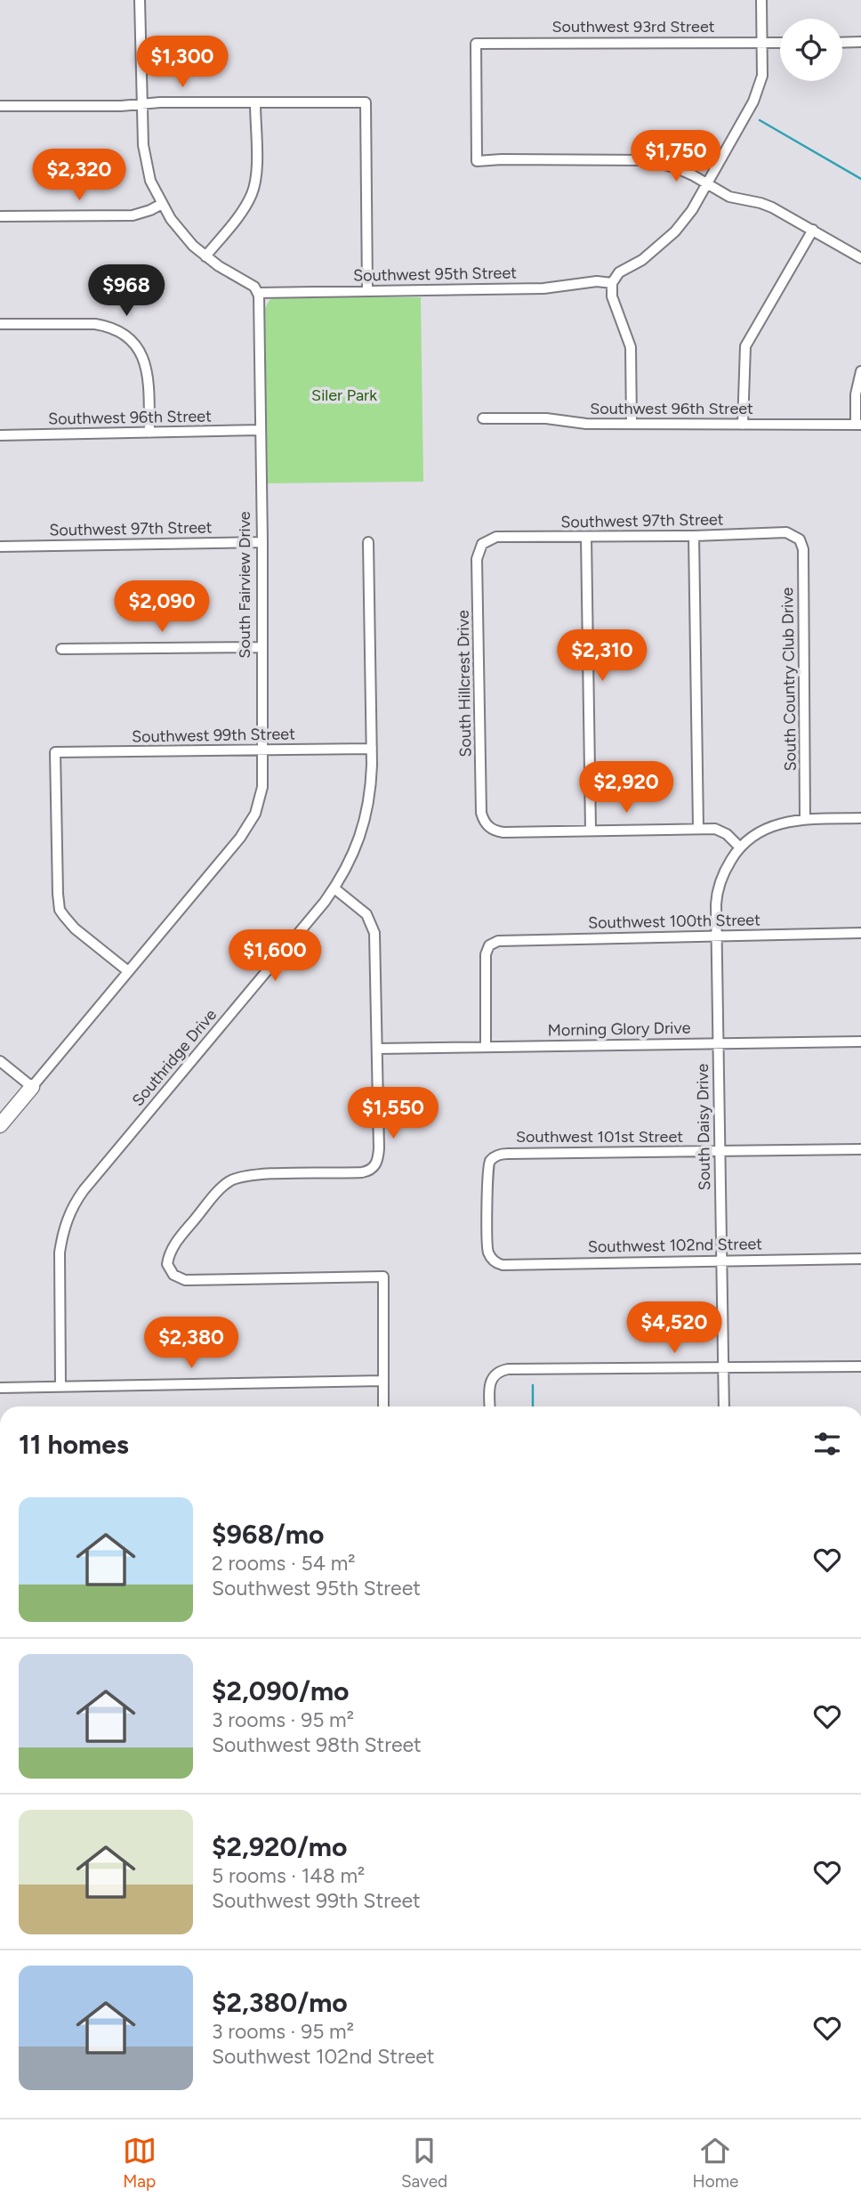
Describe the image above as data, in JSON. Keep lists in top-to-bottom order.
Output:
{
  "streets": {
    "street": [
      "Southwest 93rd Street",
      "Southwest 95th Street",
      "Southwest 96th Street",
      "Southwest 97th Street",
      "South Fairview Drive",
      "South Country Club Drive",
      "South Hillcrest Drive",
      "Southwest 99th Street",
      "Southwest 100th Street",
      "Morning Glory Drive",
      "Southridge Drive",
      "South Daisy Drive",
      "Southwest 101st Street",
      "Southwest 102nd Street"
    ]
  },
  "crossings": [
    ["Southwest 95th Street", "South Fairview Drive"],
    ["Southwest 96th Street", "South Fairview Drive"],
    ["Southwest 97th Street", "South Fairview Drive"],
    ["Southwest 97th Street", "South Country Club Drive"],
    ["Southwest 97th Street", "South Hillcrest Drive"],
    ["South Fairview Drive", "Southwest 99th Street"],
    ["Southwest 99th Street", "Southridge Drive"],
    ["Southwest 100th Street", "Morning Glory Drive"],
    ["Southwest 100th Street", "South Daisy Drive"],
    ["Morning Glory Drive", "South Daisy Drive"],
    ["South Daisy Drive", "Southwest 101st Street"],
    ["South Daisy Drive", "Southwest 102nd Street"],
    ["Southwest 101st Street", "Southwest 102nd Street"]
  ],
  "parks": ["Siler Park"],
  "page": {
    "price": [
      "$1,300",
      "$1,750",
      "$2,320",
      "$968",
      "$2,090",
      "$2,310",
      "$2,920",
      "$1,600",
      "$1,550",
      "$4,520",
      "$2,380"
    ],
    "heading": "11 homes",
    "list": [
      {
        "name": "$968/mo",
        "note": "2 rooms · 54 m² · Southwest 95th Street"
      },
      {
        "name": "$2,090/mo",
        "note": "3 rooms · 95 m² · Southwest 98th Street"
      },
      {
        "name": "$2,920/mo",
        "note": "5 rooms · 148 m² · Southwest 99th Street"
      },
      {
        "name": "$2,380/mo",
        "note": "3 rooms · 95 m² · Southwest 102nd Street"
      }
    ],
    "tabs": ["Map", "Saved", "Home"]
  }
}
